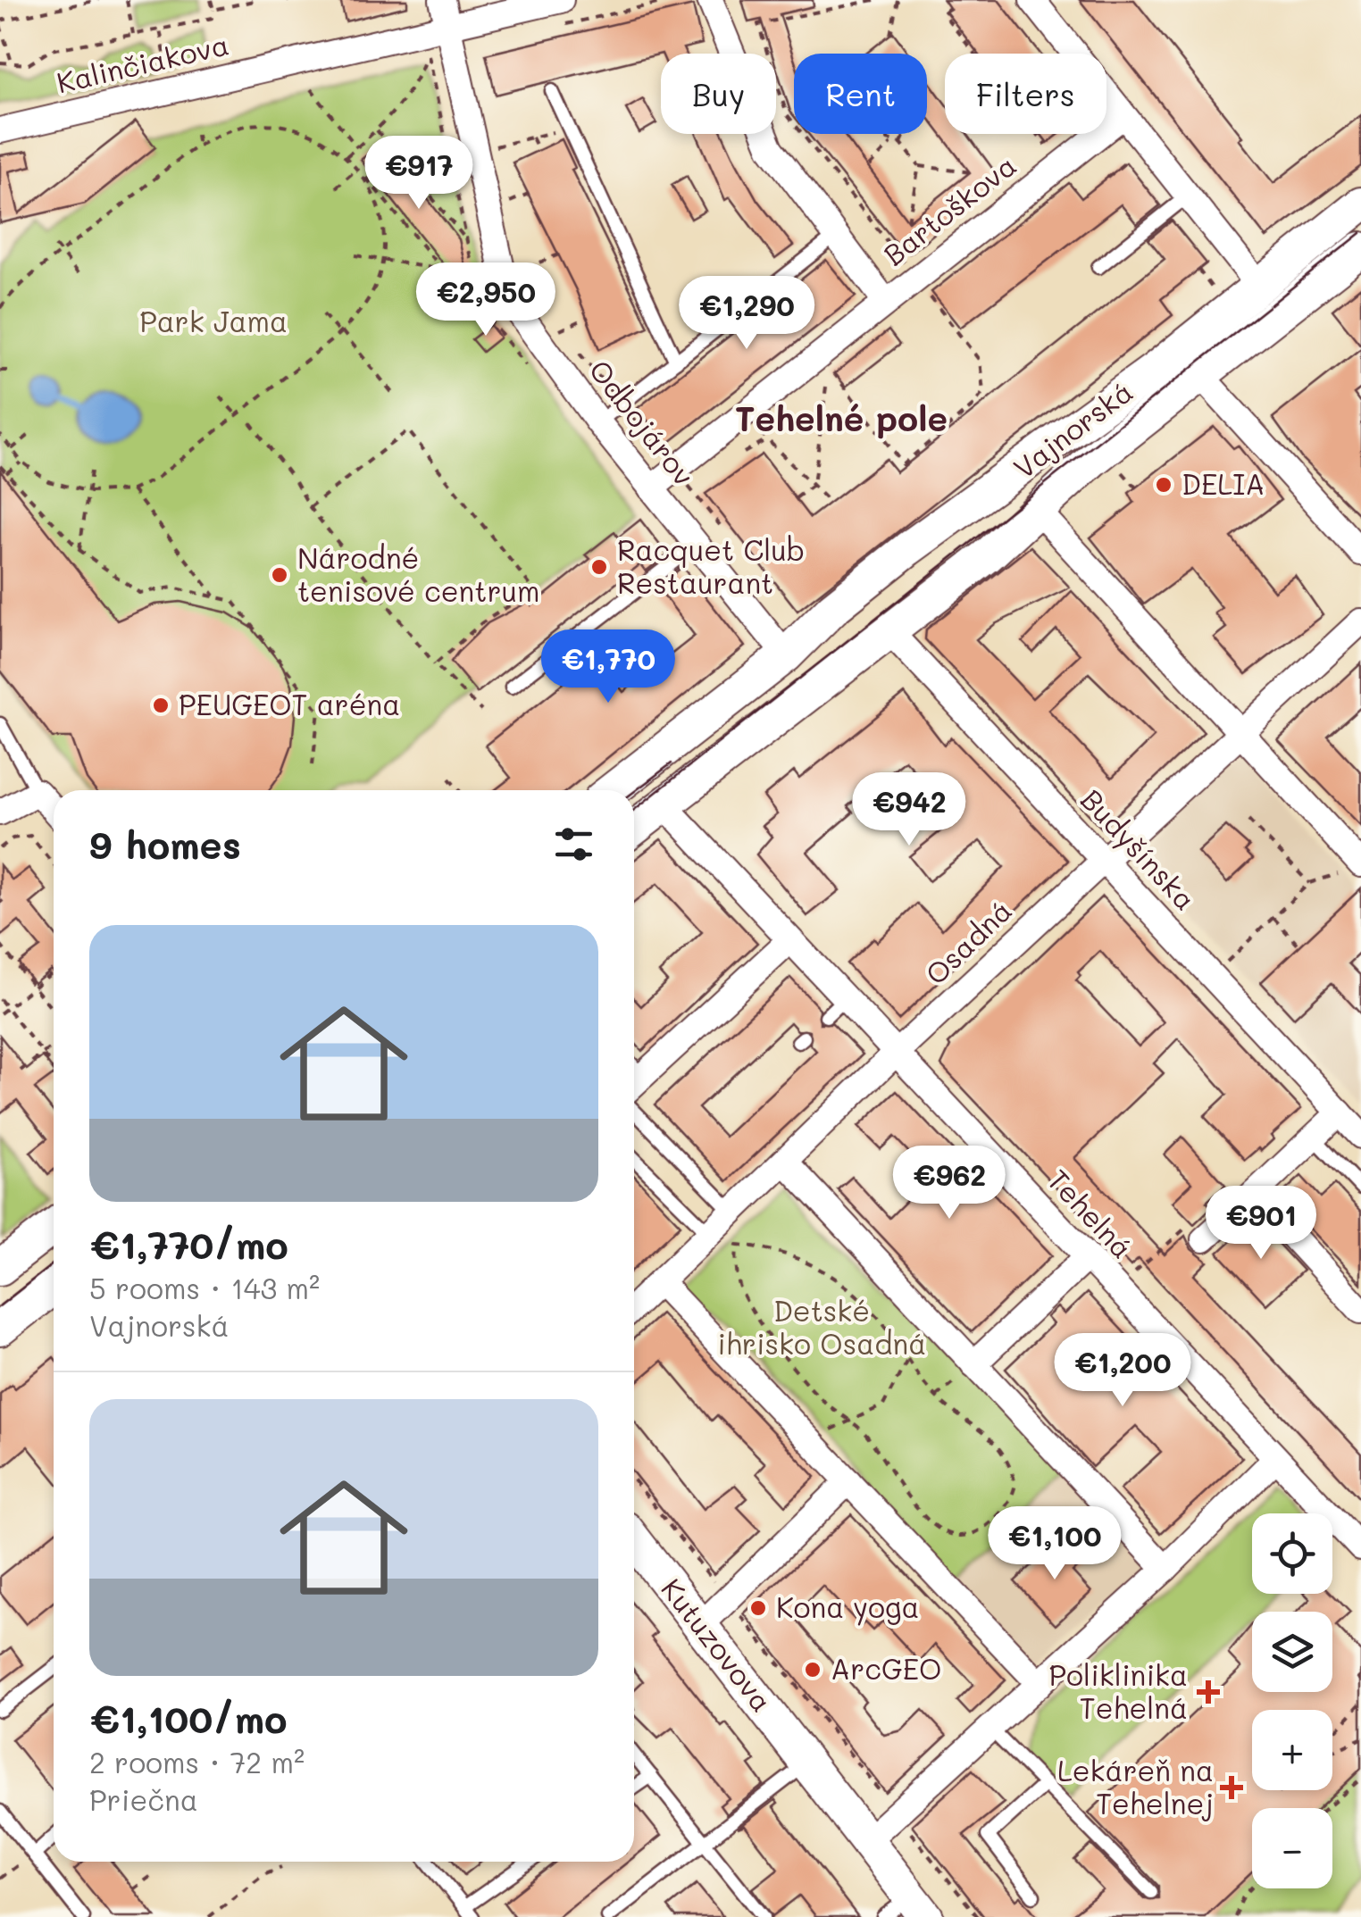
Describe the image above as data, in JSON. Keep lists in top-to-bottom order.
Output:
{
  "streets": {
    "main road": ["Vajnorská", "Kutuzovova"],
    "street": [
      "Kalinčiakova",
      "Bartoškova",
      "Odbojárov",
      "Budyšínska",
      "Osadná",
      "Tehelná"
    ]
  },
  "crossings": [
    ["Kalinčiakova", "Odbojárov"],
    ["Bartoškova", "Odbojárov"],
    ["Odbojárov", "Vajnorská"],
    ["Vajnorská", "Budyšínska"],
    ["Vajnorská", "Tehelná"],
    ["Budyšínska", "Osadná"],
    ["Osadná", "Tehelná"]
  ],
  "districts": ["Tehelné pole"],
  "parks": ["Park Jama", "Detské ihrisko Osadná"],
  "places": {
    "other": [
      "DELIA",
      "Racquet Club Restaurant",
      "Národné tenisové centrum",
      "PEUGEOT aréna",
      "Kona yoga",
      "ArcGEO"
    ],
    "health": ["Poliklinika Tehelná", "Lekáreň na Tehelnej"]
  },
  "page": {
    "chip": ["Buy", "Rent", "Filters"],
    "price": [
      "€917",
      "€2,950",
      "€1,290",
      "€1,770",
      "€942",
      "€962",
      "€901",
      "€1,200",
      "€1,100"
    ],
    "heading": "9 homes",
    "list": [
      {
        "name": "€1,770/mo",
        "note": "5 rooms · 143 m² · Vajnorská"
      },
      {
        "name": "€1,100/mo",
        "note": "2 rooms · 72 m² · Priečna"
      }
    ],
    "map_buttons": ["+", "−"]
  }
}
